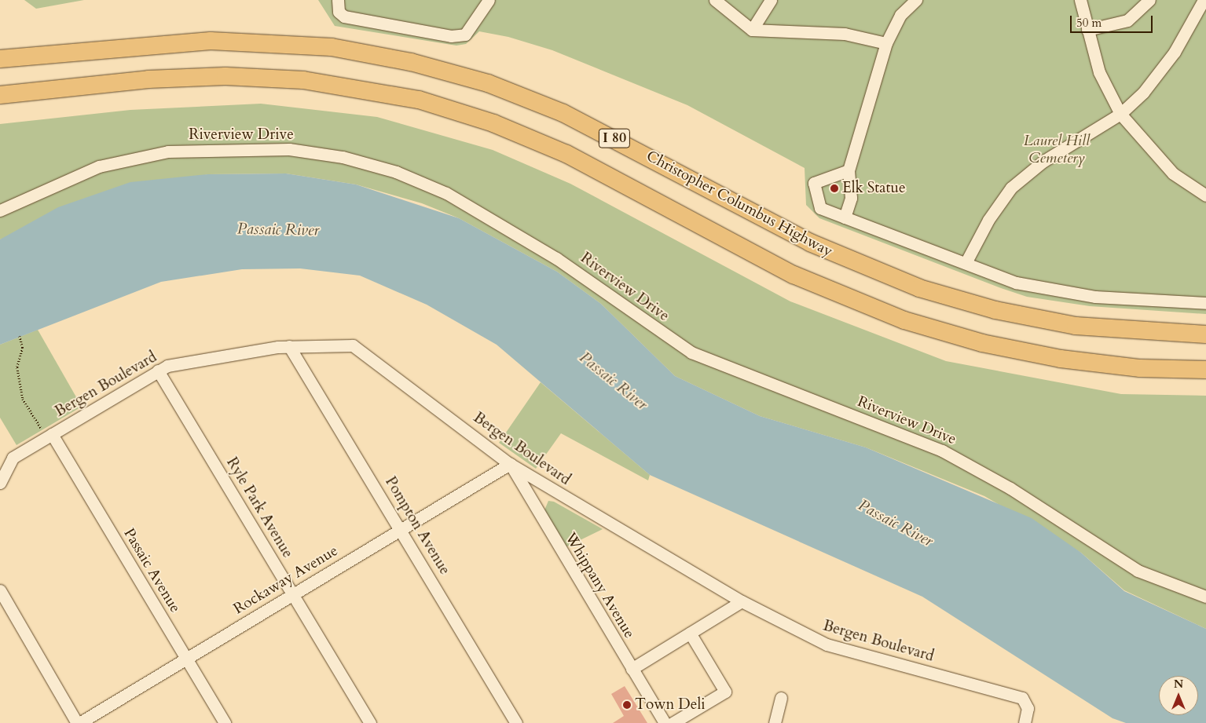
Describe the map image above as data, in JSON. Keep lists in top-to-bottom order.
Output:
{
  "streets": {
    "highway": ["I 80", "Christopher Columbus Highway"],
    "street": [
      "Riverview Drive",
      "Bergen Boulevard",
      "Ryle Park Avenue",
      "Pompton Avenue",
      "Passaic Avenue",
      "Rockaway Avenue",
      "Whippany Avenue"
    ]
  },
  "crossings": [
    ["Bergen Boulevard", "Ryle Park Avenue"],
    ["Bergen Boulevard", "Pompton Avenue"],
    ["Bergen Boulevard", "Passaic Avenue"],
    ["Bergen Boulevard", "Rockaway Avenue"],
    ["Bergen Boulevard", "Whippany Avenue"],
    ["Ryle Park Avenue", "Rockaway Avenue"],
    ["Pompton Avenue", "Rockaway Avenue"],
    ["Passaic Avenue", "Rockaway Avenue"],
    ["Rockaway Avenue", "Whippany Avenue"]
  ],
  "water": ["Passaic River"],
  "parks": ["Laurel Hill Cemetery"],
  "places": ["Elk Statue", "Town Deli"],
  "scale_bar": "50 m",
  "north": "top"
}
